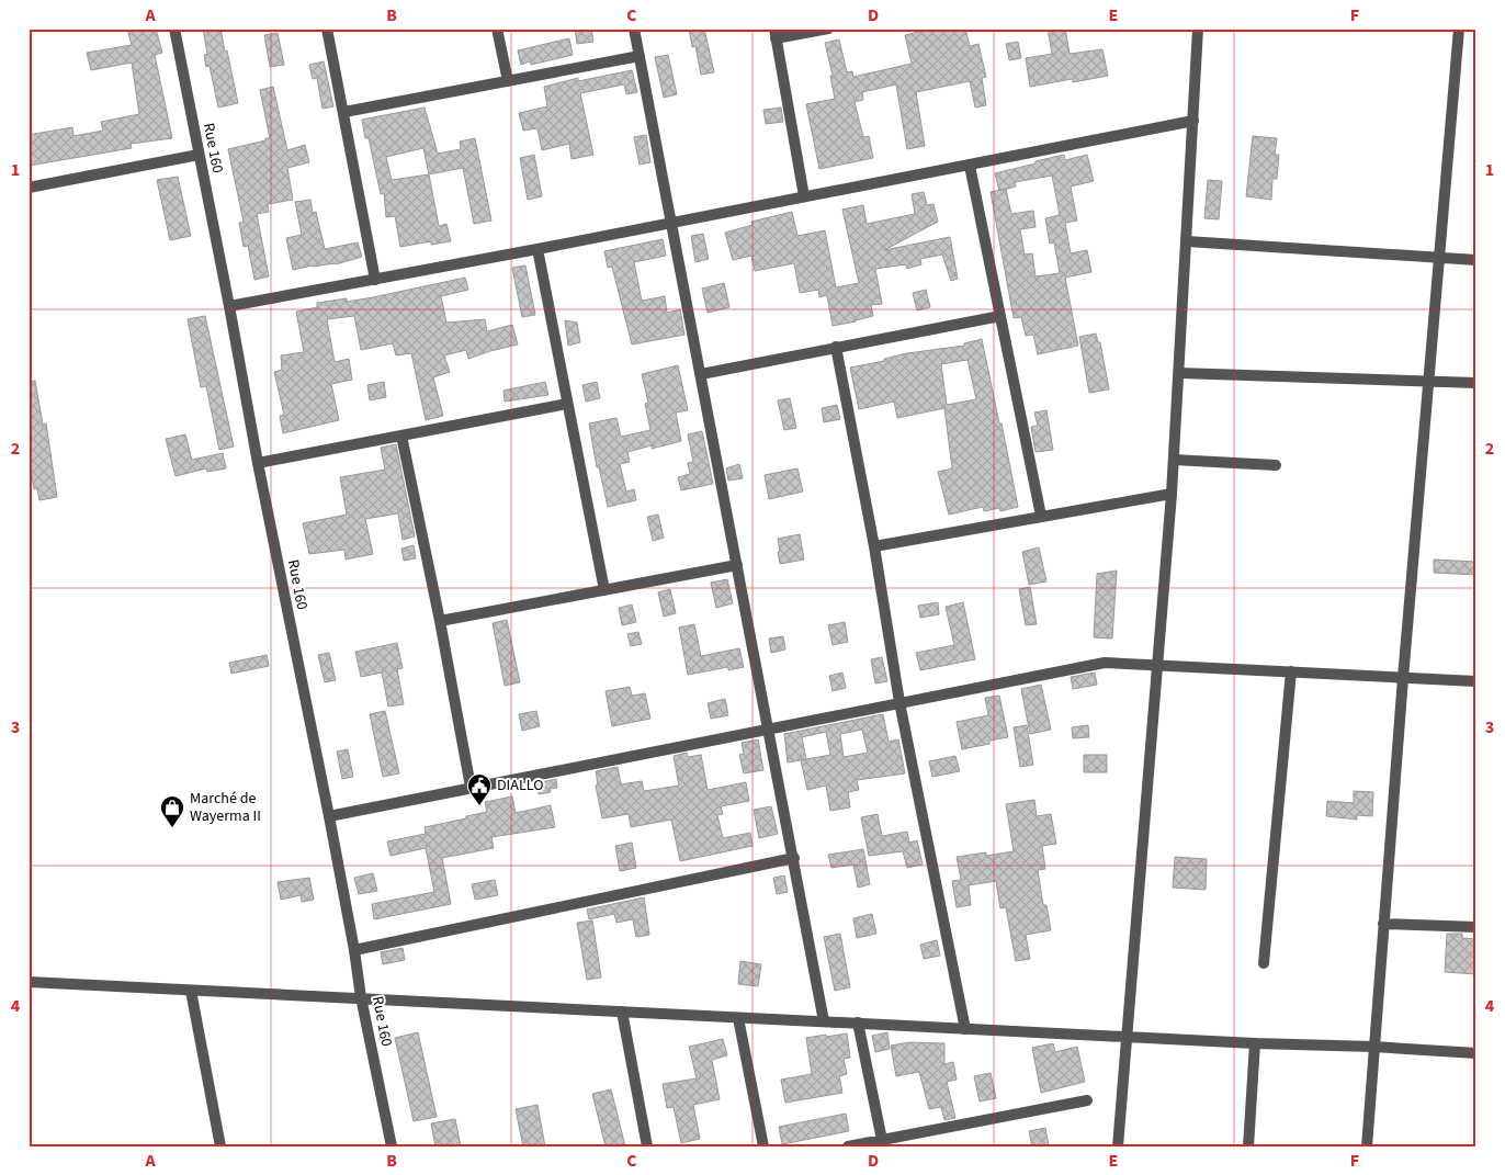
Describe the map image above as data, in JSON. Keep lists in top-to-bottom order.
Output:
{
  "streets": {
    "street": ["Rue 160"]
  },
  "places": {
    "public building": ["DIALLO"],
    "shop": ["Marché de Wayerma II"]
  },
  "grid": {
    "columns": [
      "A",
      "B",
      "C",
      "D",
      "E",
      "F"
    ],
    "rows": [
      "1",
      "2",
      "3",
      "4"
    ]
  }
}
